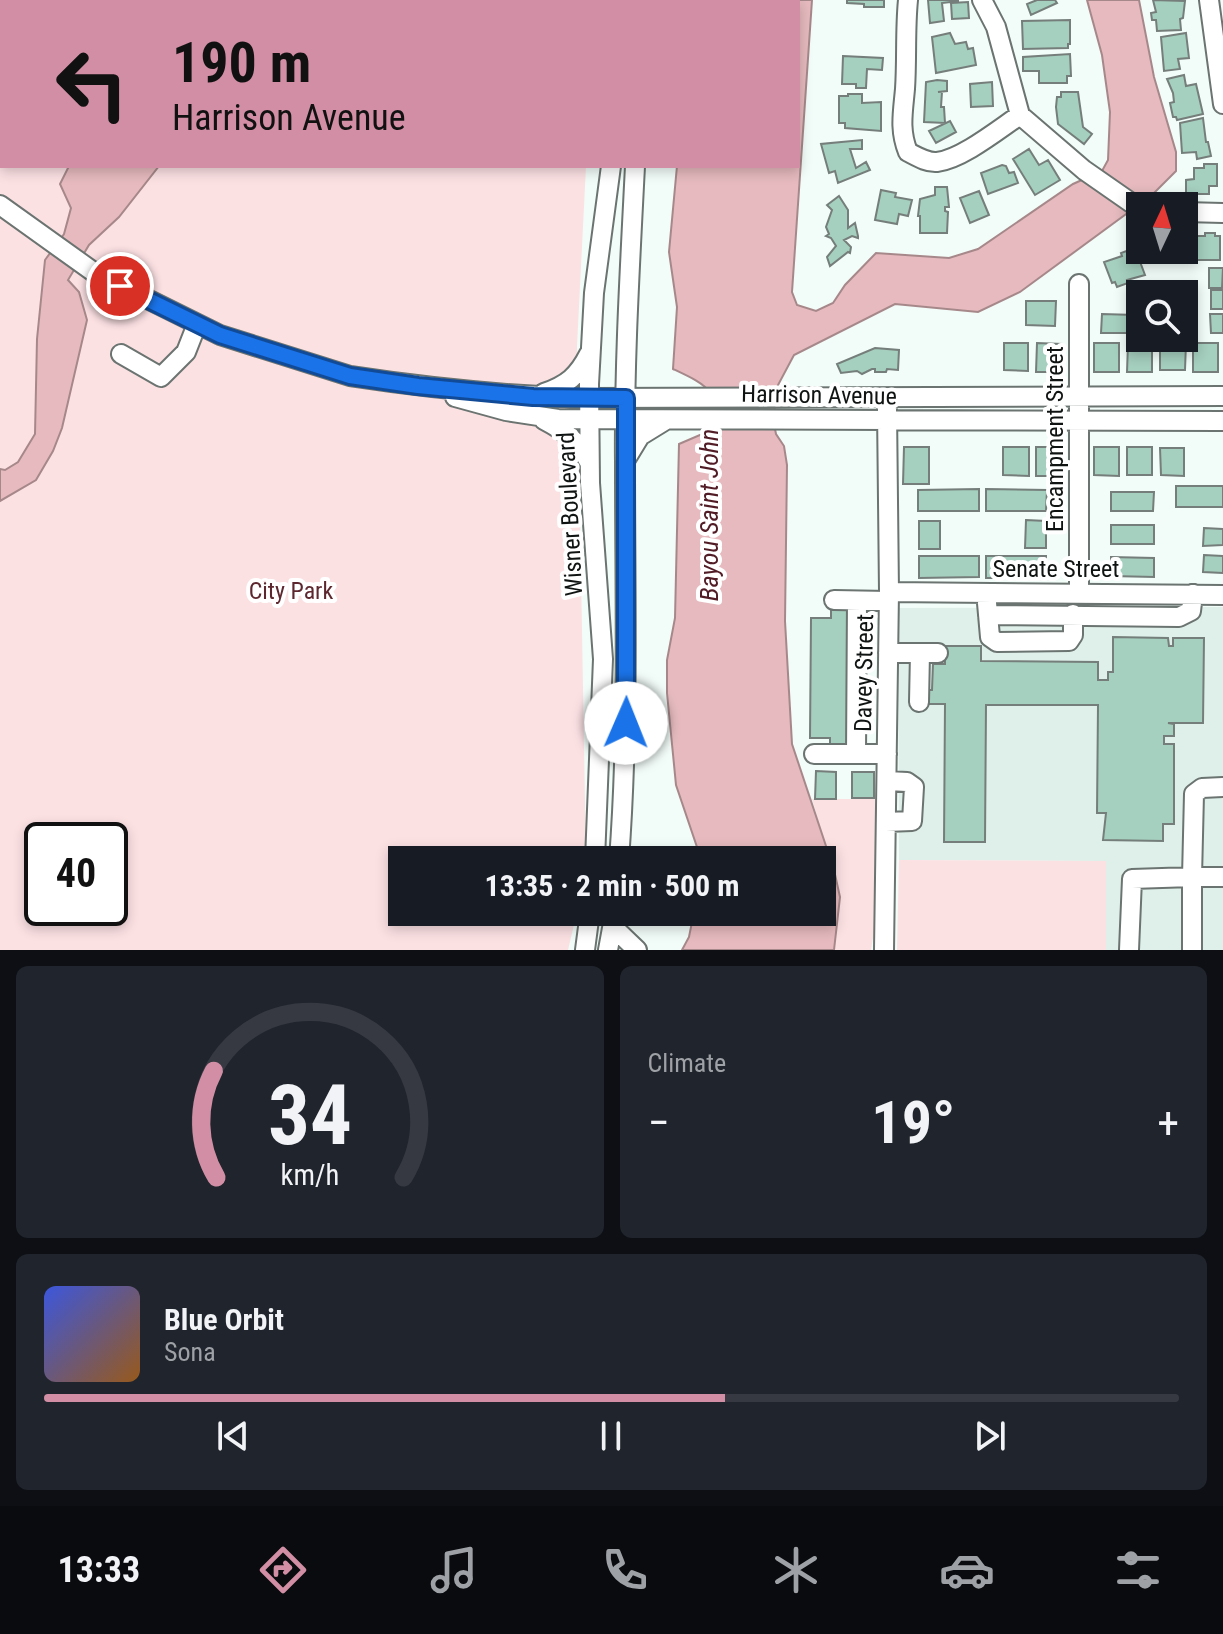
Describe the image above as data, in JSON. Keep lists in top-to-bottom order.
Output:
{
  "streets": {
    "street": [
      "Harrison Avenue",
      "Encampment Street",
      "Wisner Boulevard",
      "Senate Street",
      "Davey Street"
    ]
  },
  "crossings": [
    ["Harrison Avenue", "Encampment Street"],
    ["Harrison Avenue", "Wisner Boulevard"],
    ["Harrison Avenue", "Davey Street"],
    ["Encampment Street", "Senate Street"],
    ["Senate Street", "Davey Street"]
  ],
  "water": ["Bayou Saint John"],
  "parks": ["City Park"],
  "north": "top",
  "page": {
    "turn": ["190 m", "Harrison Avenue"],
    "limit": "40",
    "trip": "13:35 · 2 min · 500 m",
    "tile": "Climate",
    "heat": ["−", "19°", "+"],
    "song": ["Blue Orbit", "Sona"],
    "tabs": "13:33",
    "gauge": ["34", "km/h"]
  }
}
